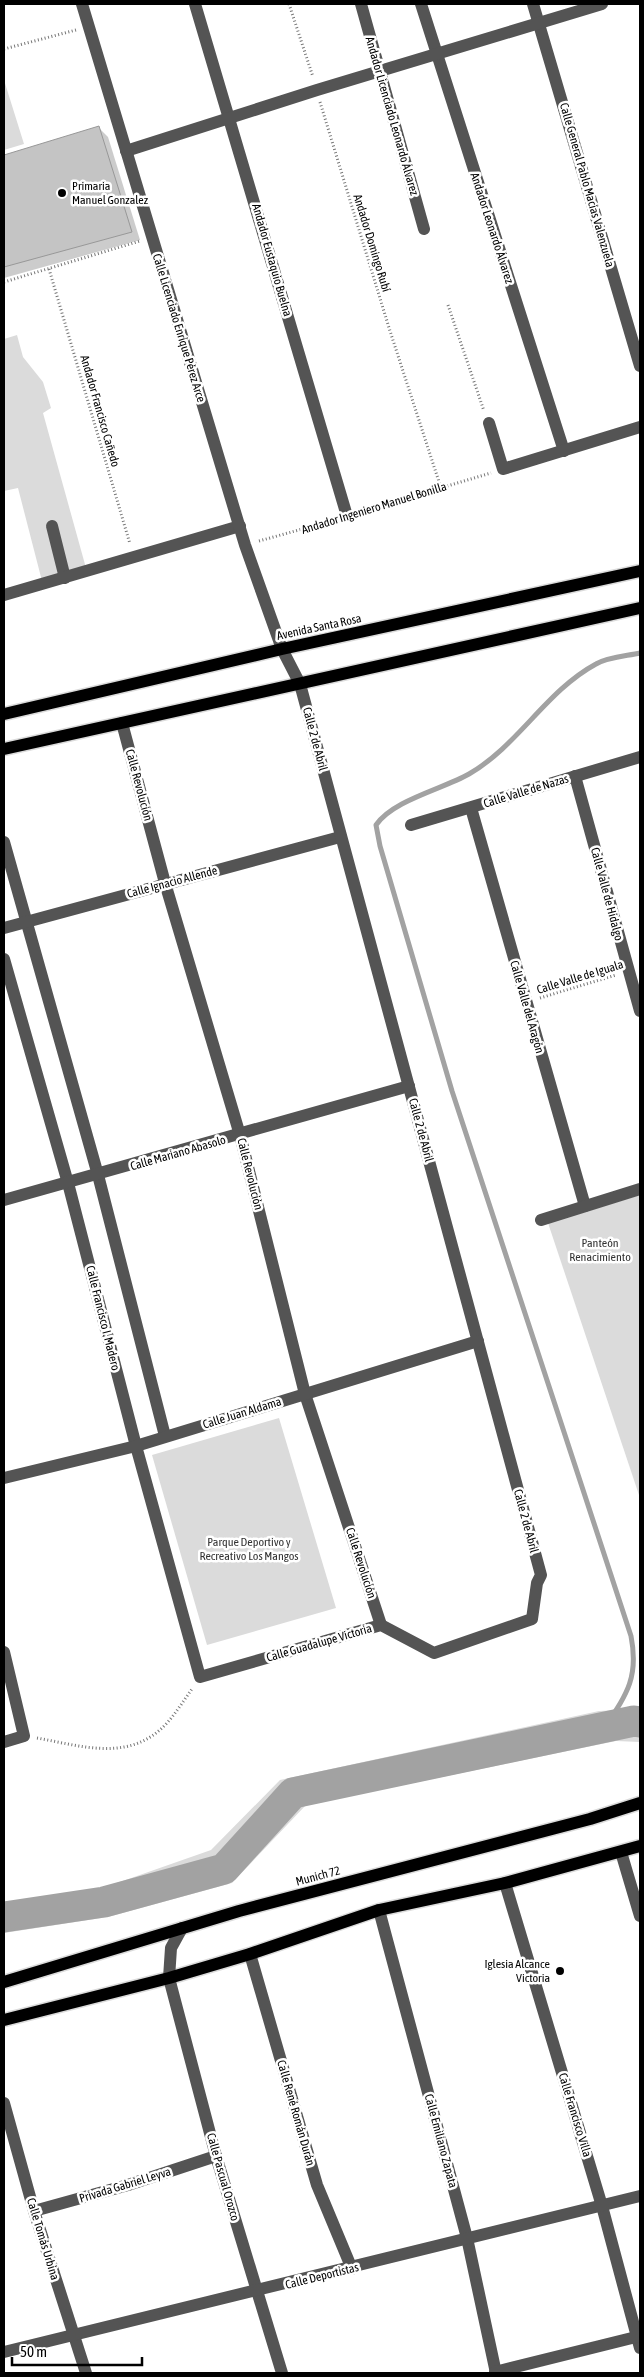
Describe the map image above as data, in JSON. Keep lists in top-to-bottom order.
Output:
{
  "streets": {
    "main road": ["Avenida Santa Rosa", "Munich 72"],
    "street": [
      "Andador Licenciado Leonardo Álvarez",
      "Calle General Pablo Macías Valenzuela",
      "Andador Leonardo Álvarez",
      "Andador Eustaquio Buelna",
      "Calle Licenciado Enrique Pérez Arce",
      "Calle 2 de Abril",
      "Calle Revolución",
      "Calle Valle de Nazas",
      "Calle Ignacio Allende",
      "Calle Valle de Hidalgo",
      "Calle Valle del Aragón",
      "Calle Mariano Abasolo",
      "Calle Francisco I. Madero",
      "Calle Juan Aldama",
      "Calle Guadalupe Victoria",
      "Calle René Román Durán",
      "Calle Francisco Villa",
      "Calle Emiliano Zapata",
      "Calle Pascual Orozco",
      "Privada Gabriel Leyva",
      "Calle Tomás Urbina",
      "Calle Deportistas"
    ],
    "path": [
      "Andador Domingo Rubí",
      "Andador Francisco Cañedo",
      "Andador Ingeniero Manuel Bonilla",
      "Calle Valle de Iguala"
    ]
  },
  "crossings": [
    ["Andador Domingo Rubí", "Andador Ingeniero Manuel Bonilla"],
    ["Andador Eustaquio Buelna", "Andador Ingeniero Manuel Bonilla"],
    ["Calle Licenciado Enrique Pérez Arce", "Andador Ingeniero Manuel Bonilla"],
    ["Calle Licenciado Enrique Pérez Arce", "Avenida Santa Rosa"],
    ["Calle Licenciado Enrique Pérez Arce", "Calle 2 de Abril"],
    ["Avenida Santa Rosa", "Calle 2 de Abril"],
    ["Calle 2 de Abril", "Calle Ignacio Allende"],
    ["Calle 2 de Abril", "Calle Mariano Abasolo"],
    ["Calle 2 de Abril", "Calle Juan Aldama"],
    ["Calle 2 de Abril", "Calle Guadalupe Victoria"],
    ["Calle Revolución", "Calle Ignacio Allende"],
    ["Calle Revolución", "Calle Mariano Abasolo"],
    ["Calle Revolución", "Calle Juan Aldama"],
    ["Calle Revolución", "Calle Guadalupe Victoria"],
    ["Calle Valle de Nazas", "Calle Valle de Hidalgo"],
    ["Calle Valle de Nazas", "Calle Valle del Aragón"],
    ["Calle Valle de Hidalgo", "Calle Valle de Iguala"],
    ["Calle Valle de Iguala", "Calle Valle del Aragón"],
    ["Calle Mariano Abasolo", "Calle Francisco I. Madero"],
    ["Calle Francisco I. Madero", "Calle Juan Aldama"],
    ["Calle Francisco I. Madero", "Calle Guadalupe Victoria"],
    ["Munich 72", "Calle Pascual Orozco"],
    ["Calle René Román Durán", "Calle Deportistas"],
    ["Calle Francisco Villa", "Calle Deportistas"],
    ["Calle Emiliano Zapata", "Calle Deportistas"],
    ["Calle Pascual Orozco", "Privada Gabriel Leyva"],
    ["Calle Pascual Orozco", "Calle Deportistas"],
    ["Privada Gabriel Leyva", "Calle Tomás Urbina"],
    ["Calle Tomás Urbina", "Calle Deportistas"]
  ],
  "parks": ["Panteón Renacimiento", "Parque Deportivo y Recreativo Los Mangos"],
  "places": ["Primaria Manuel Gonzalez", "Iglesia Alcance Victoria"],
  "scale_bar": "50 m"
}
